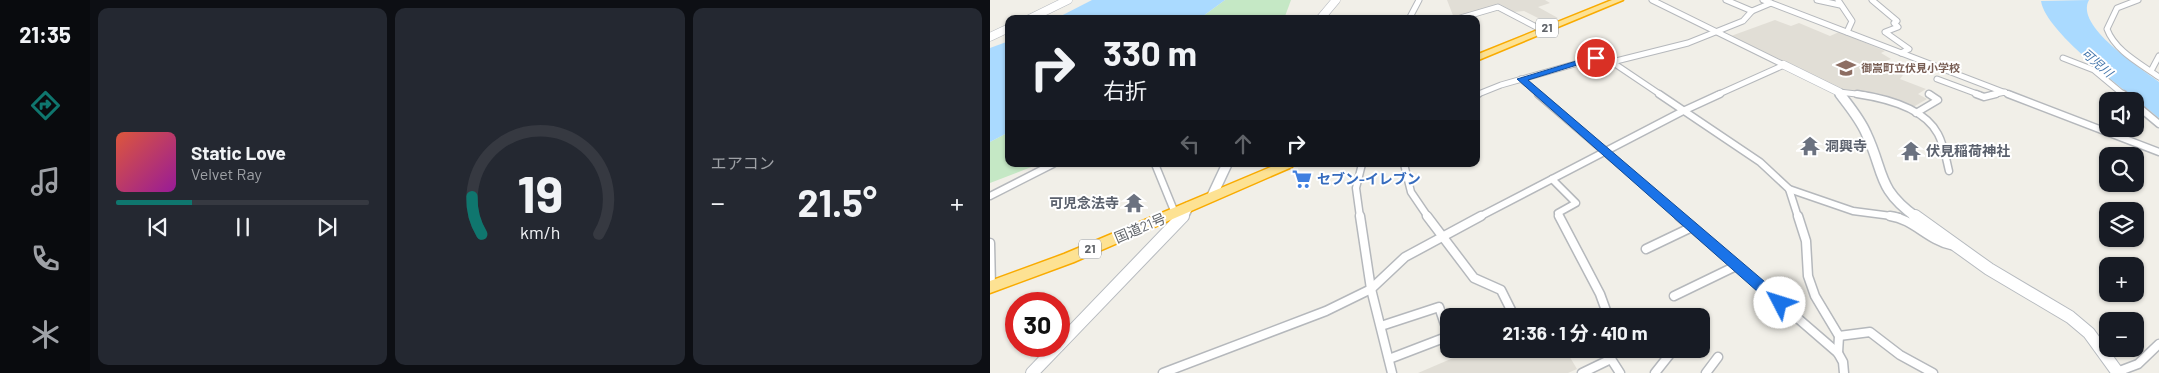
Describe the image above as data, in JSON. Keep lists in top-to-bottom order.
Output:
{
  "streets": {
    "highway": ["21", "国道21号"]
  },
  "water": ["可児川"],
  "places": {
    "school or university": ["御嵩町立伏見小学校"],
    "temple": ["洞興寺", "伏見稲荷神社", "可児念法寺"],
    "supermarket": ["セブン-イレブン"]
  },
  "page": {
    "tabs": "21:35",
    "tile": "エアコン",
    "turn": ["330 m", "右折"],
    "map_buttons": ["+", "−"],
    "song": ["Static Love", "Velvet Ray"],
    "heat": ["−", "21.5°", "+"],
    "limit": "30",
    "trip": "21:36 · 1 分 · 410 m",
    "gauge": ["19", "km/h"]
  }
}
